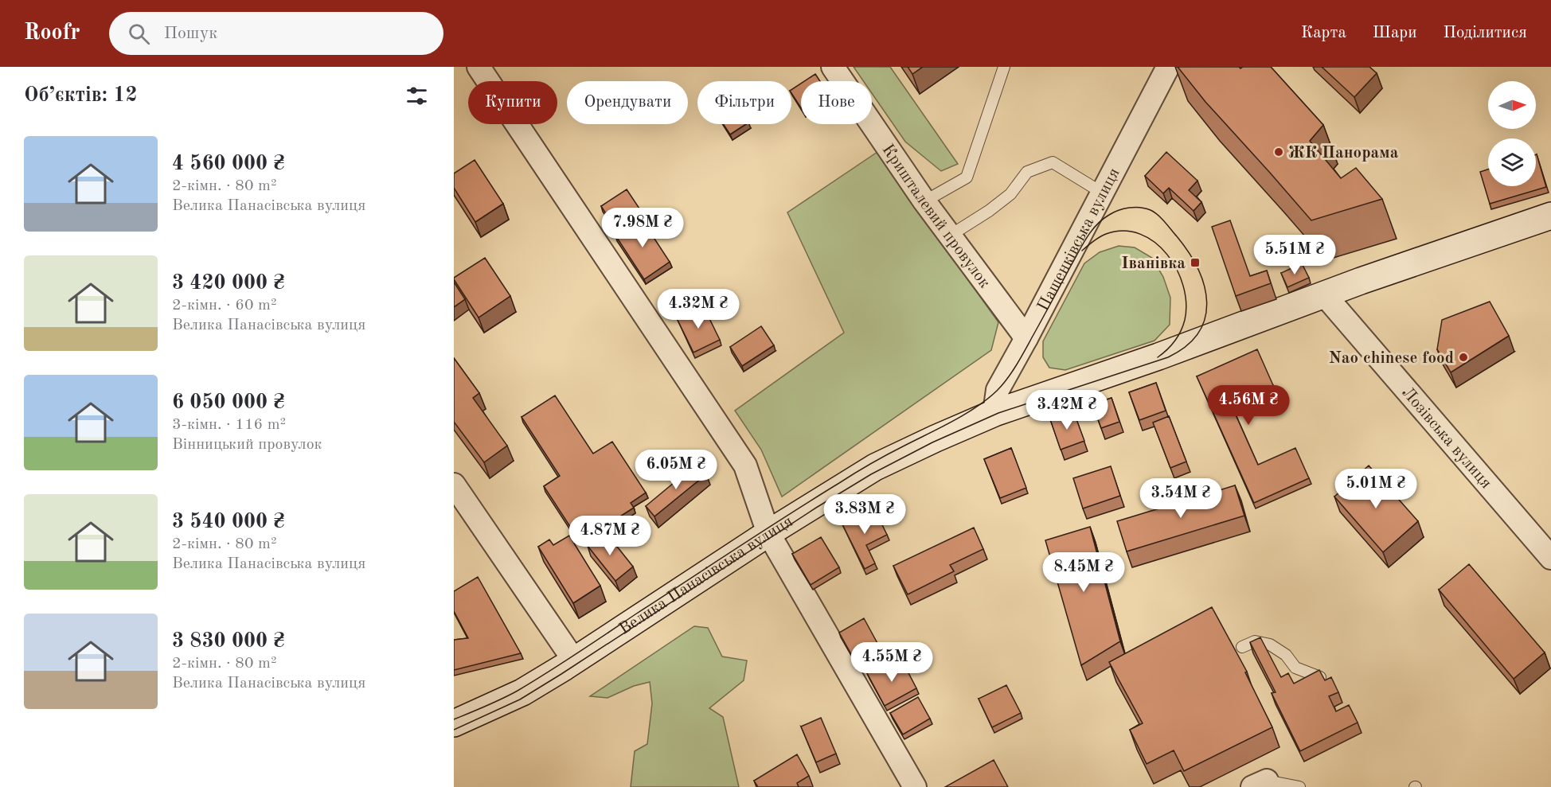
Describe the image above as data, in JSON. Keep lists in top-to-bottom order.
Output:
{
  "streets": {
    "street": [
      "Кришталевий провулок",
      "Пащенківська вулиця",
      "Лозівська вулиця",
      "Велика Панасівська вулиця"
    ]
  },
  "crossings": [
    ["Кришталевий провулок", "Пащенківська вулиця"],
    ["Пащенківська вулиця", "Велика Панасівська вулиця"],
    ["Лозівська вулиця", "Велика Панасівська вулиця"]
  ],
  "places": {
    "other": ["ЖК Панорама", "Nao chinese food"],
    "transit": ["Іванівка"]
  },
  "north": "right",
  "page": {
    "header": "Roofr",
    "search": "Пошук",
    "nav": ["Карта", "Шари", "Поділитися"],
    "heading": "Об’єктів: 12",
    "chip": [
      "Купити",
      "Орендувати",
      "Фільтри",
      "Нове"
    ],
    "list": [
      {
        "name": "4 560 000 ₴",
        "note": "2-кімн. · 80 m² · Велика Панасівська вулиця"
      },
      {
        "name": "3 420 000 ₴",
        "note": "2-кімн. · 60 m² · Велика Панасівська вулиця"
      },
      {
        "name": "6 050 000 ₴",
        "note": "3-кімн. · 116 m² · Вінницький провулок"
      },
      {
        "name": "3 540 000 ₴",
        "note": "2-кімн. · 80 m² · Велика Панасівська вулиця"
      },
      {
        "name": "3 830 000 ₴",
        "note": "2-кімн. · 80 m² · Велика Панасівська вулиця"
      }
    ],
    "price": [
      "7.98M ₴",
      "5.51M ₴",
      "4.32M ₴",
      "4.56M ₴",
      "3.42M ₴",
      "6.05M ₴",
      "5.01M ₴",
      "3.54M ₴",
      "3.83M ₴",
      "4.87M ₴",
      "8.45M ₴",
      "4.55M ₴"
    ]
  }
}
